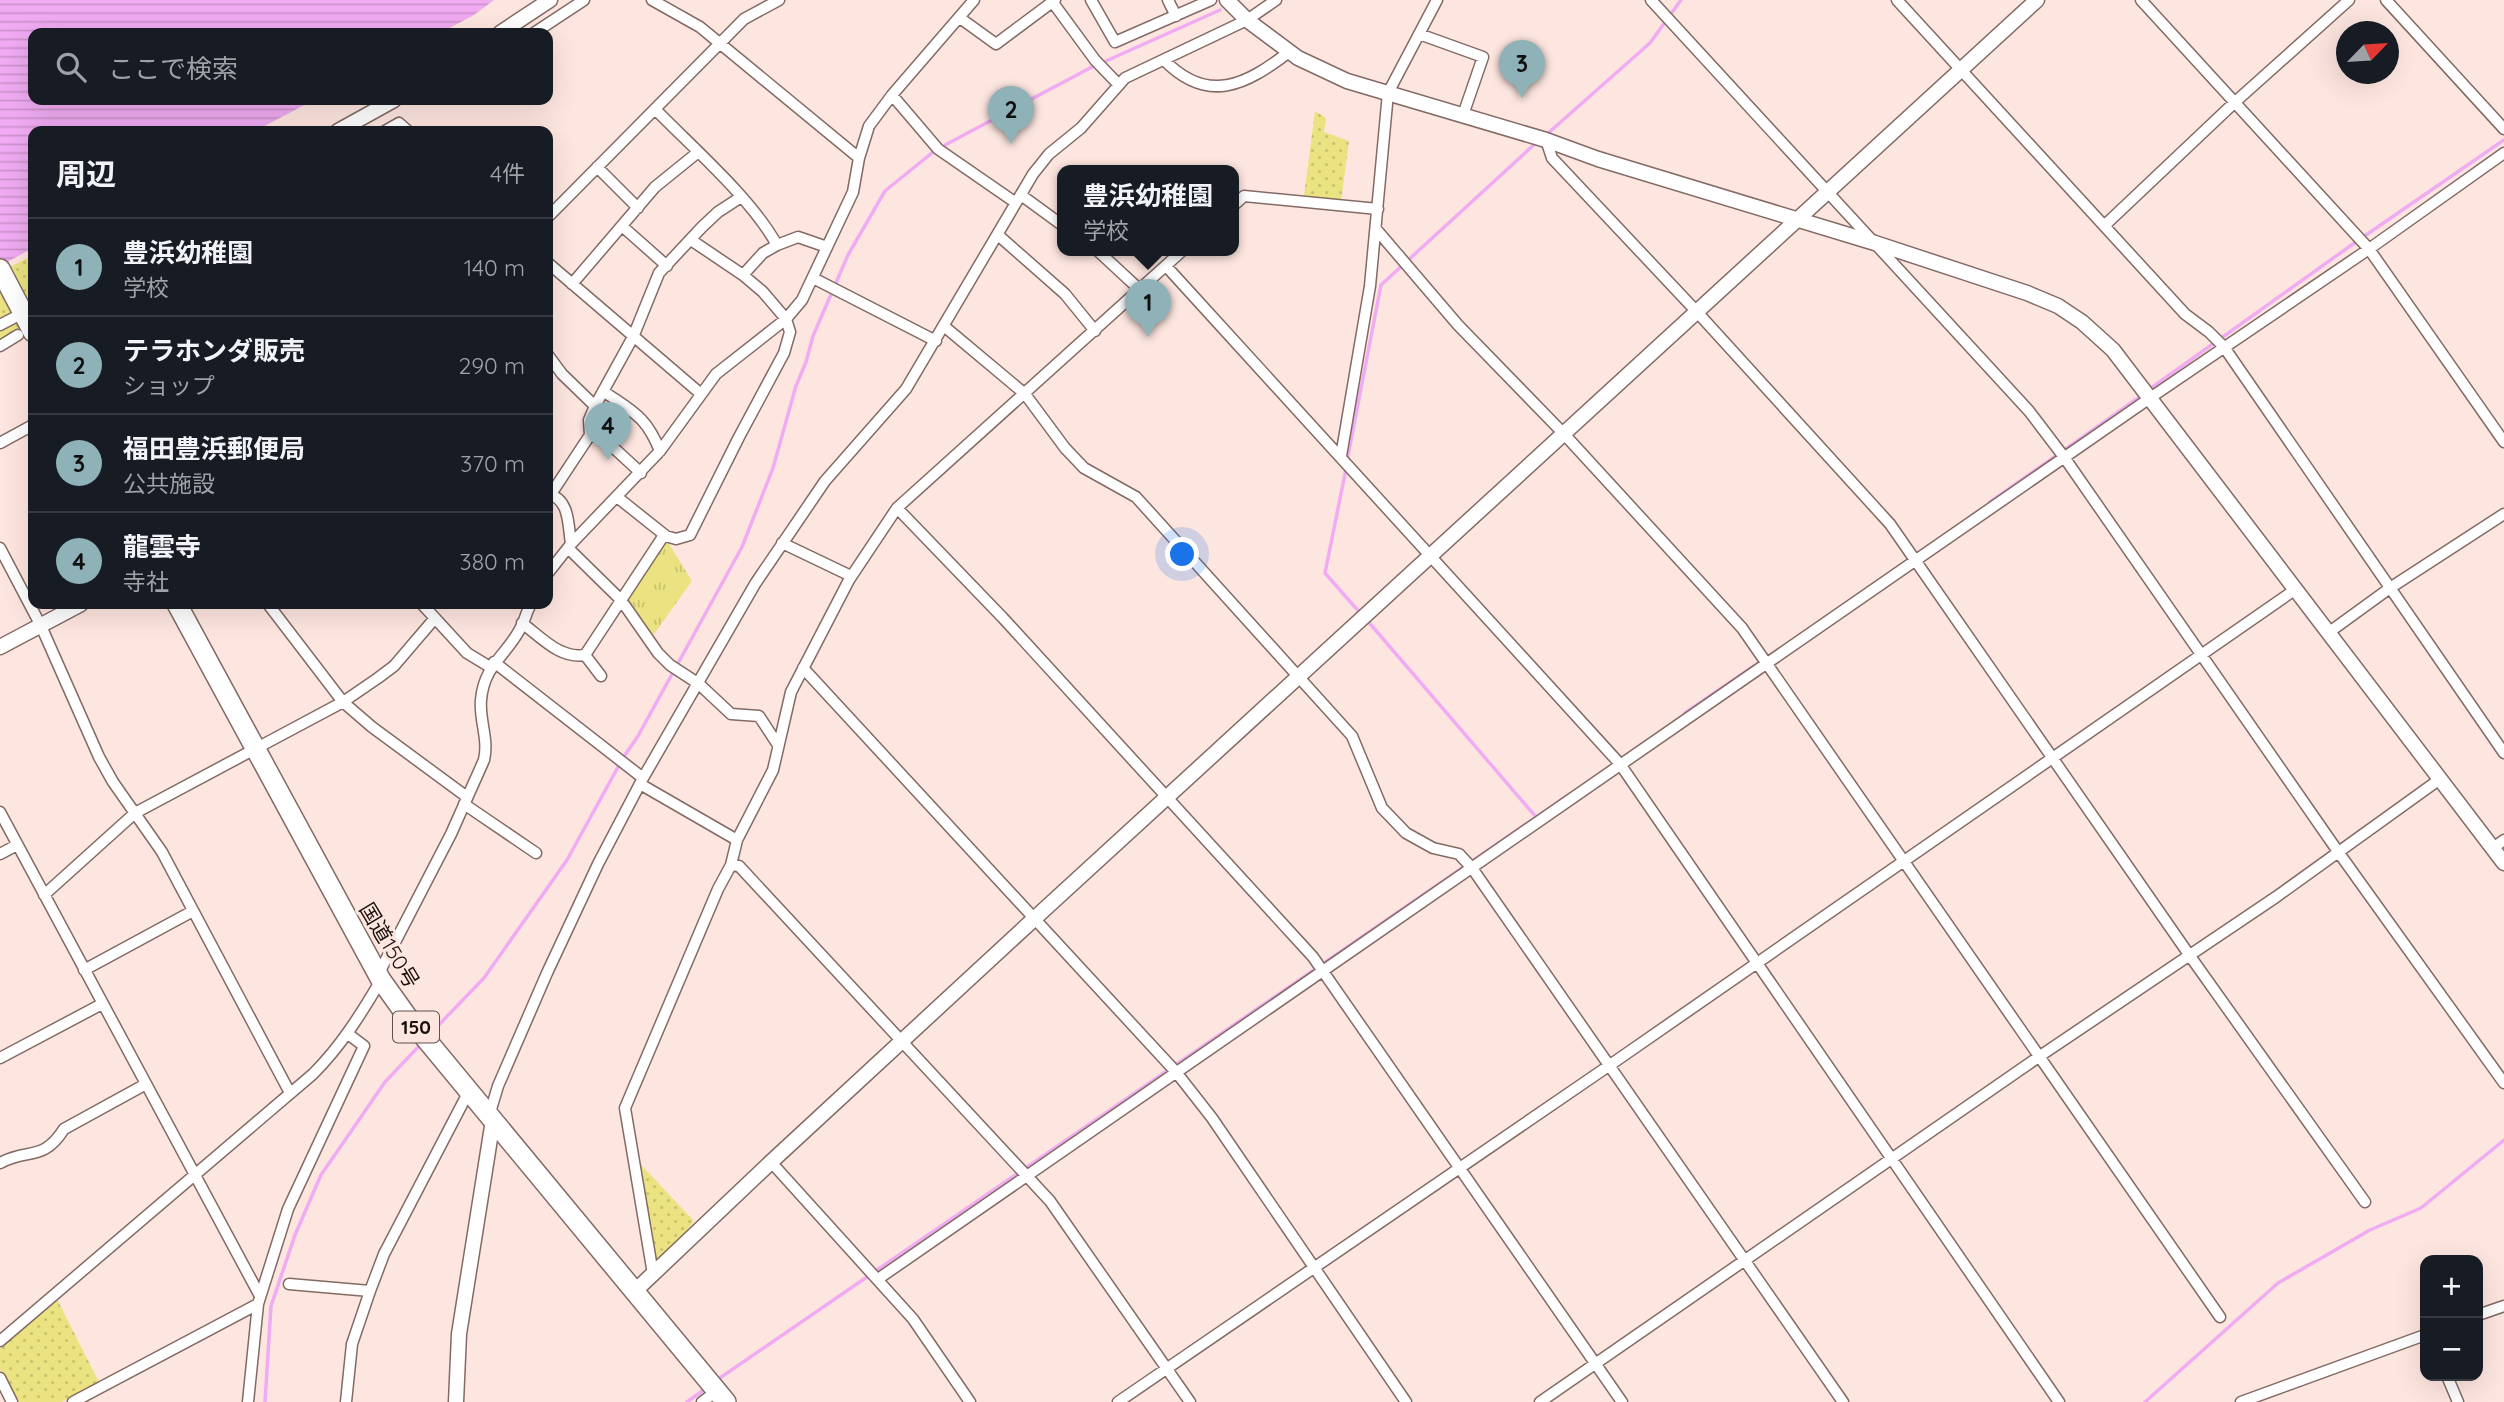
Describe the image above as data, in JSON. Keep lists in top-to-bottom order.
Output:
{
  "streets": {
    "highway": ["国道150号", "150"]
  },
  "north": "top right",
  "page": {
    "search": "ここで検索",
    "pins": [
      "3",
      "2",
      "1",
      "4"
    ],
    "heading": ["周辺", "4件"],
    "popup": ["豊浜幼稚園", "学校"],
    "list": [
      {
        "mark": "1",
        "name": "豊浜幼稚園",
        "note": "学校",
        "value": "140 m"
      },
      {
        "mark": "2",
        "name": "テラホンダ販売",
        "note": "ショップ",
        "value": "290 m"
      },
      {
        "mark": "3",
        "name": "福田豊浜郵便局",
        "note": "公共施設",
        "value": "370 m"
      },
      {
        "mark": "4",
        "name": "龍雲寺",
        "note": "寺社",
        "value": "380 m"
      }
    ],
    "map_buttons": ["+", "−"]
  }
}
